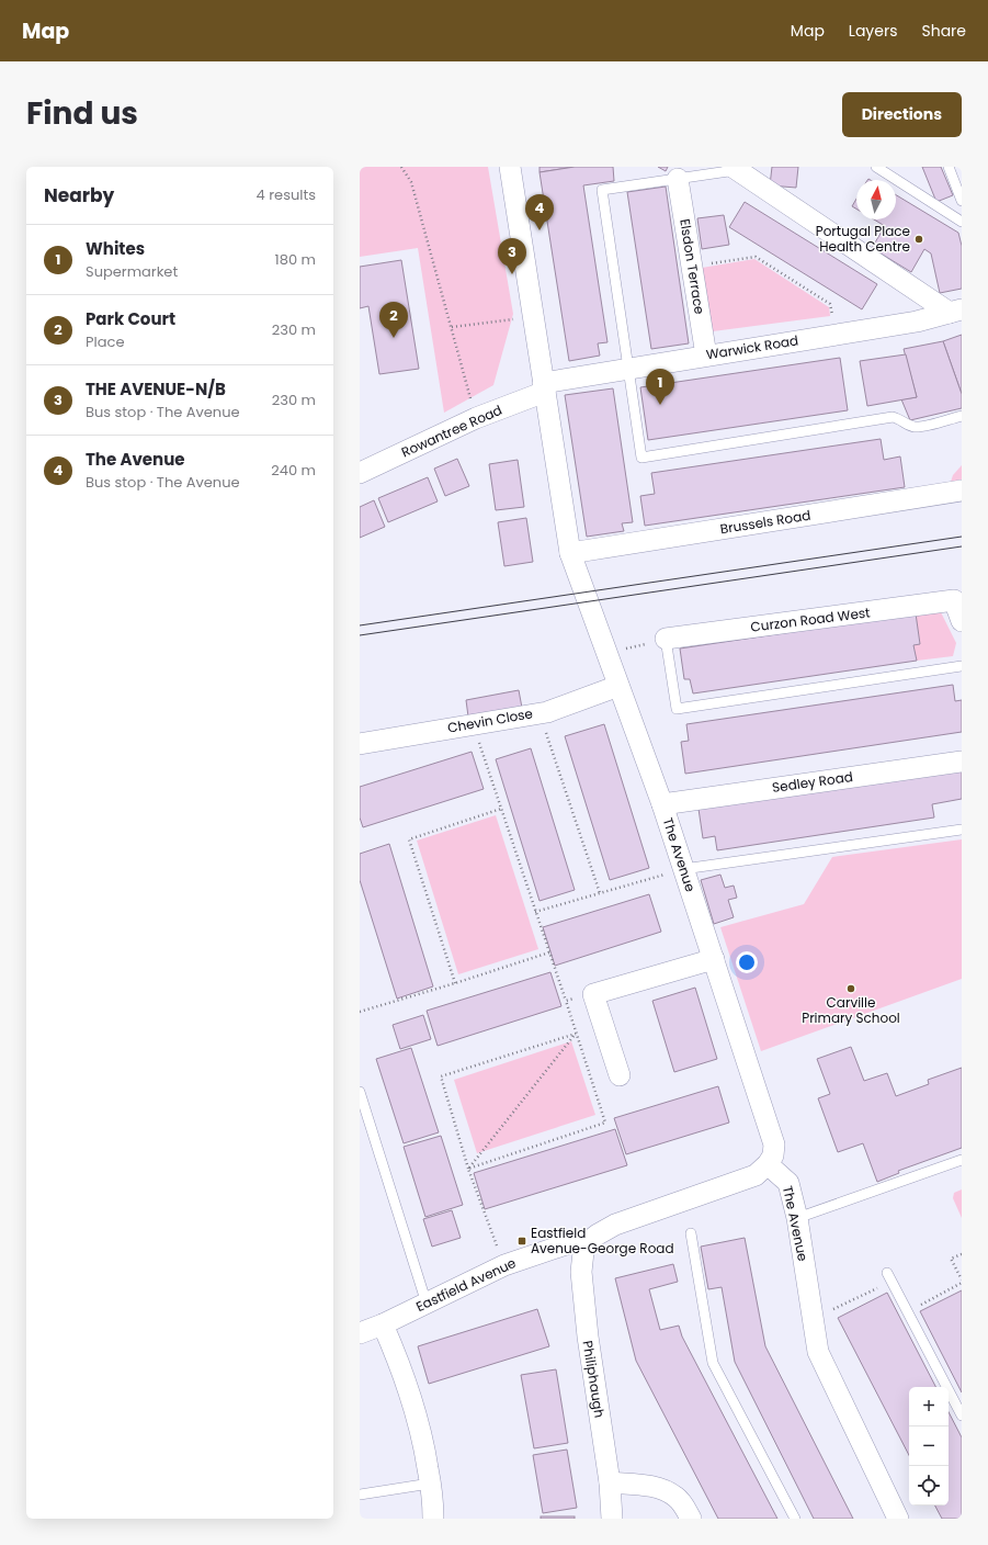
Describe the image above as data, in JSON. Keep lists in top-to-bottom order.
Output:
{
  "streets": {
    "street": [
      "Elsdon Terrace",
      "Warwick Road",
      "Rowantree Road",
      "Brussels Road",
      "Curzon Road West",
      "Chevin Close",
      "Sedley Road",
      "The Avenue",
      "Eastfield Avenue",
      "Philiphaugh"
    ]
  },
  "crossings": [
    ["Elsdon Terrace", "Warwick Road"],
    ["Warwick Road", "Rowantree Road"],
    ["Warwick Road", "The Avenue"],
    ["Rowantree Road", "The Avenue"],
    ["Brussels Road", "The Avenue"],
    ["Chevin Close", "The Avenue"],
    ["Sedley Road", "The Avenue"],
    ["The Avenue", "Eastfield Avenue"],
    ["Eastfield Avenue", "Philiphaugh"]
  ],
  "places": {
    "other": ["Portugal Place Health Centre", "Carville Primary School"],
    "transit": ["Eastfield Avenue-George Road"]
  },
  "north": "top",
  "page": {
    "header": "Map",
    "nav": ["Map", "Layers", "Share"],
    "title": "Find us",
    "buttons": "Directions",
    "heading": ["Nearby", "4 results"],
    "pins": [
      "4",
      "3",
      "2",
      "1"
    ],
    "list": [
      {
        "mark": "1",
        "name": "Whites",
        "note": "Supermarket",
        "value": "180 m"
      },
      {
        "mark": "2",
        "name": "Park Court",
        "note": "Place",
        "value": "230 m"
      },
      {
        "mark": "3",
        "name": "THE AVENUE-N/B",
        "note": "Bus stop · The Avenue",
        "value": "230 m"
      },
      {
        "mark": "4",
        "name": "The Avenue",
        "note": "Bus stop · The Avenue",
        "value": "240 m"
      }
    ],
    "map_buttons": ["+", "−"]
  }
}
